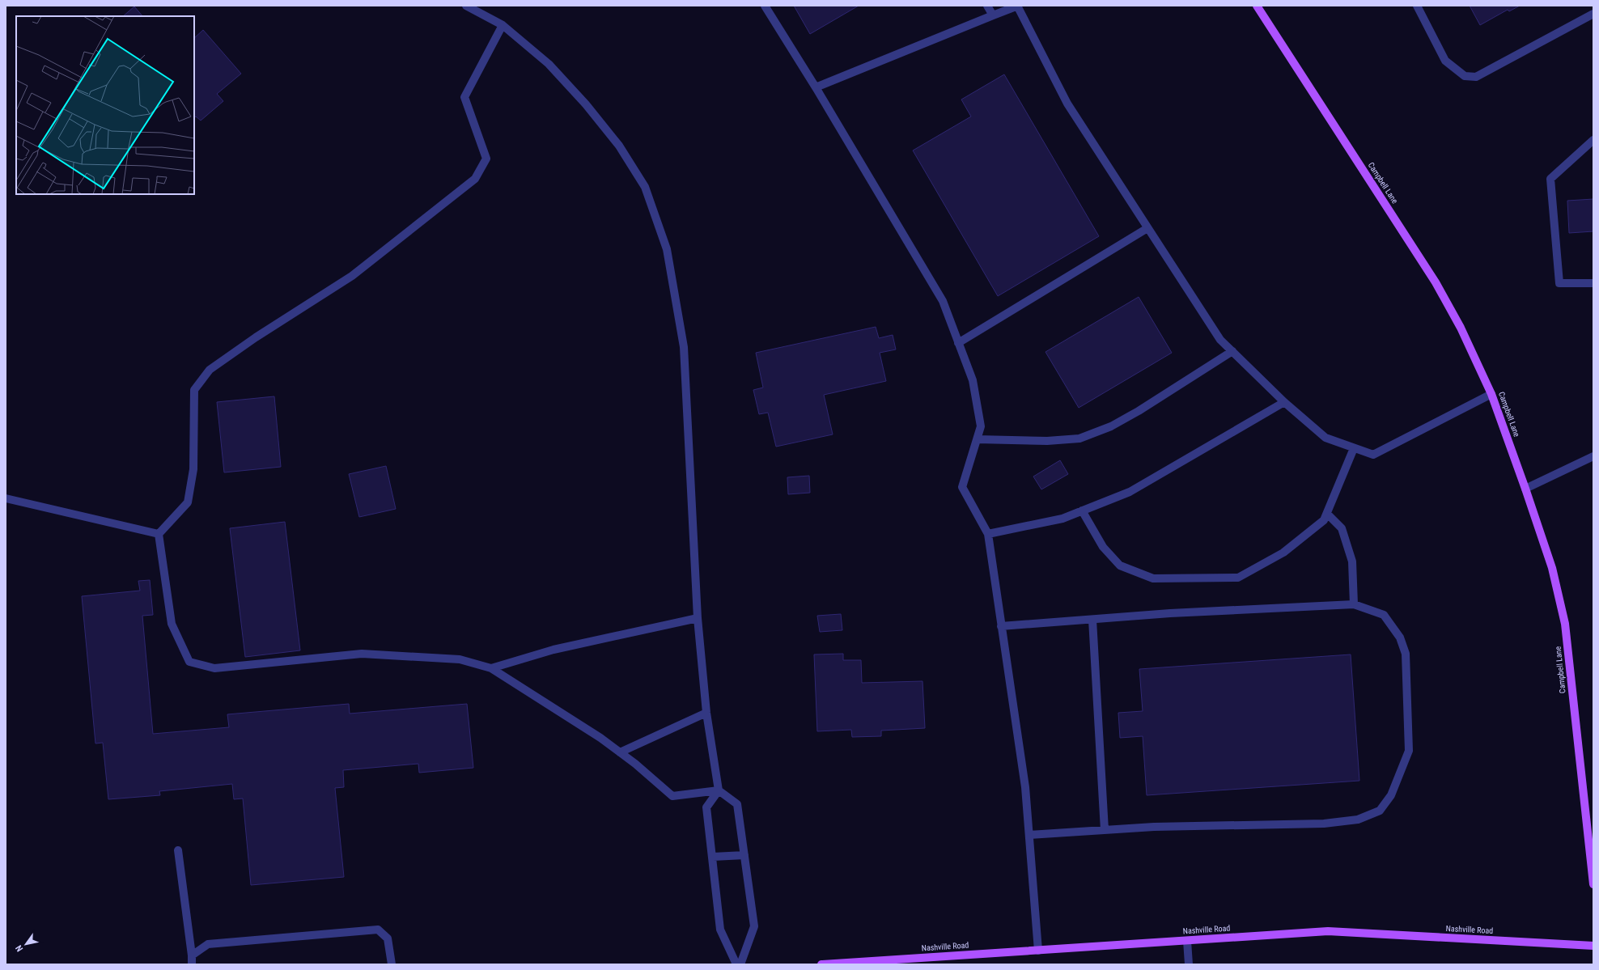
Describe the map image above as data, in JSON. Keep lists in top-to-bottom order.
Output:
{
  "streets": {
    "main road": ["Campbell Lane", "Nashville Road"]
  },
  "north": "bottom left"
}
